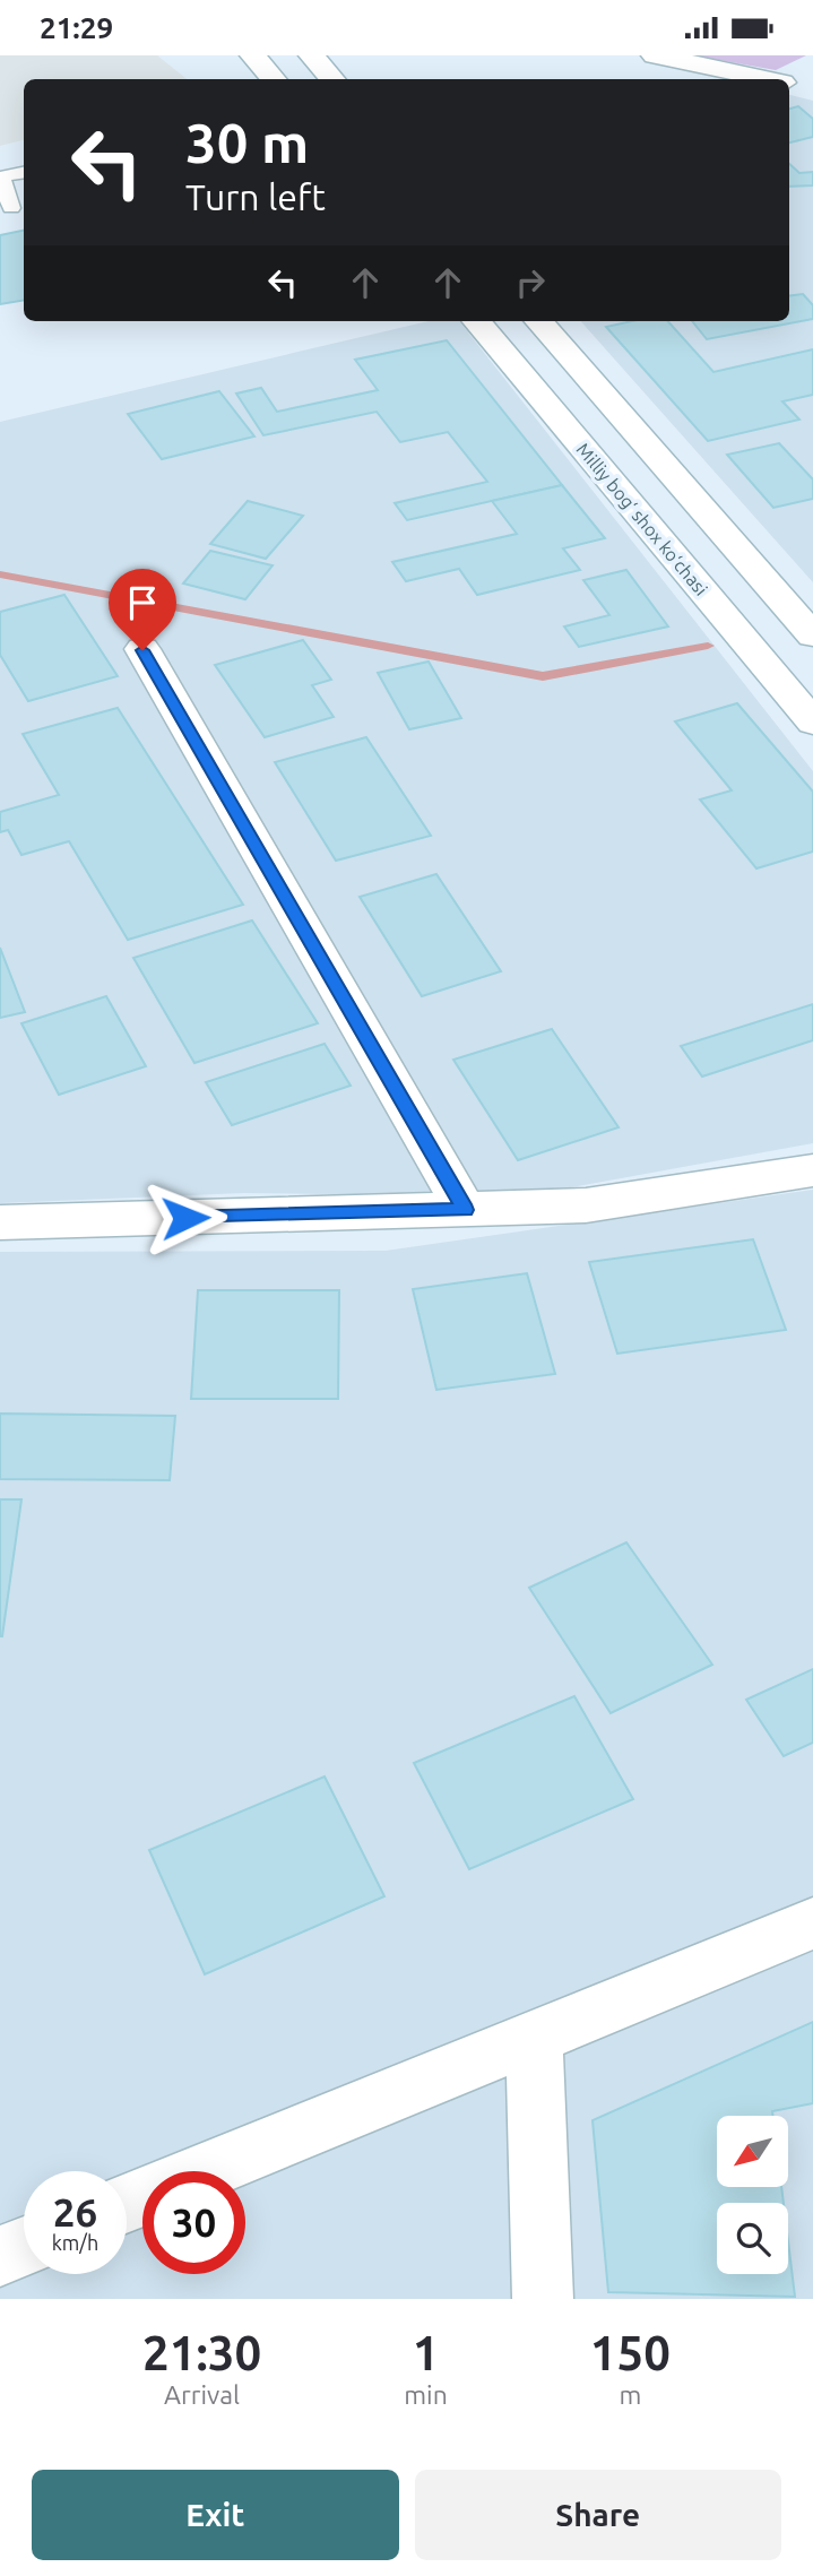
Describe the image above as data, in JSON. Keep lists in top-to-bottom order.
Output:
{
  "streets": {
    "street": ["Milliy bog‘ shox ko‘chasi"]
  },
  "north": "bottom left",
  "page": {
    "status": "21:29",
    "turn": ["30 m", "Turn left"],
    "speed": "26 km/h",
    "limit": "30",
    "eta": [
      "21:30",
      "Arrival",
      "1",
      "min",
      "150",
      "m"
    ],
    "buttons": ["Exit", "Share"]
  }
}
